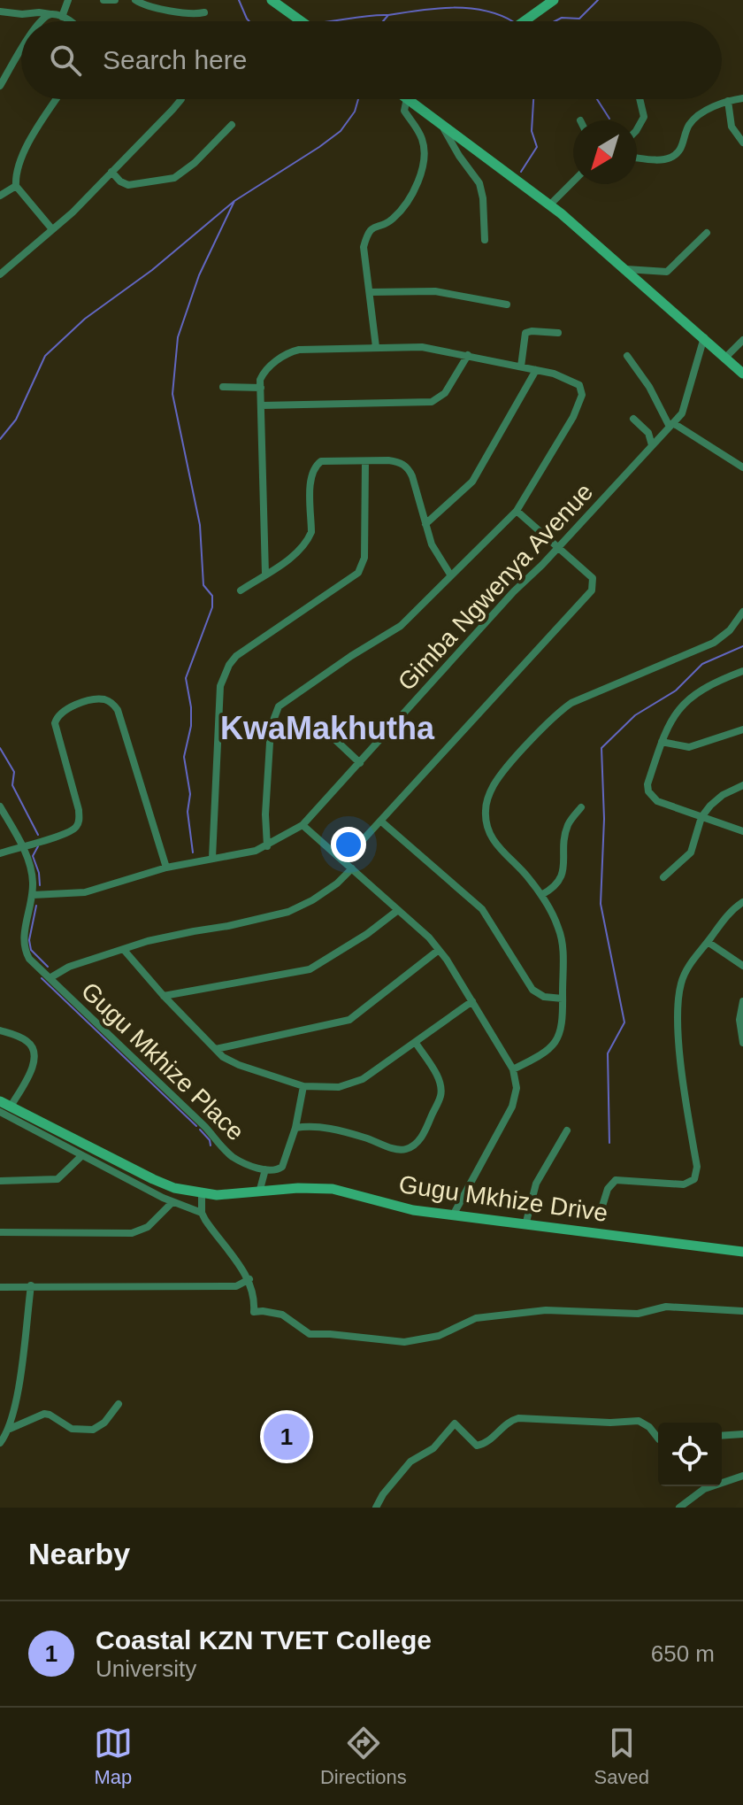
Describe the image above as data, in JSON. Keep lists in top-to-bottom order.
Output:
{
  "streets": {
    "street": ["Gimba Ngwenya Avenue", "Gugu Mkhize Place", "Gugu Mkhize Drive"]
  },
  "crossings": [
    ["Gimba Ngwenya Avenue", "Gugu Mkhize Place"]
  ],
  "districts": ["KwaMakhutha"],
  "north": "bottom left",
  "page": {
    "search": "Search here",
    "pins": "1",
    "heading": "Nearby",
    "list": [
      {
        "mark": "1",
        "name": "Coastal KZN TVET College",
        "note": "University",
        "value": "650 m"
      }
    ],
    "nav": ["Map", "Directions", "Saved"]
  }
}
